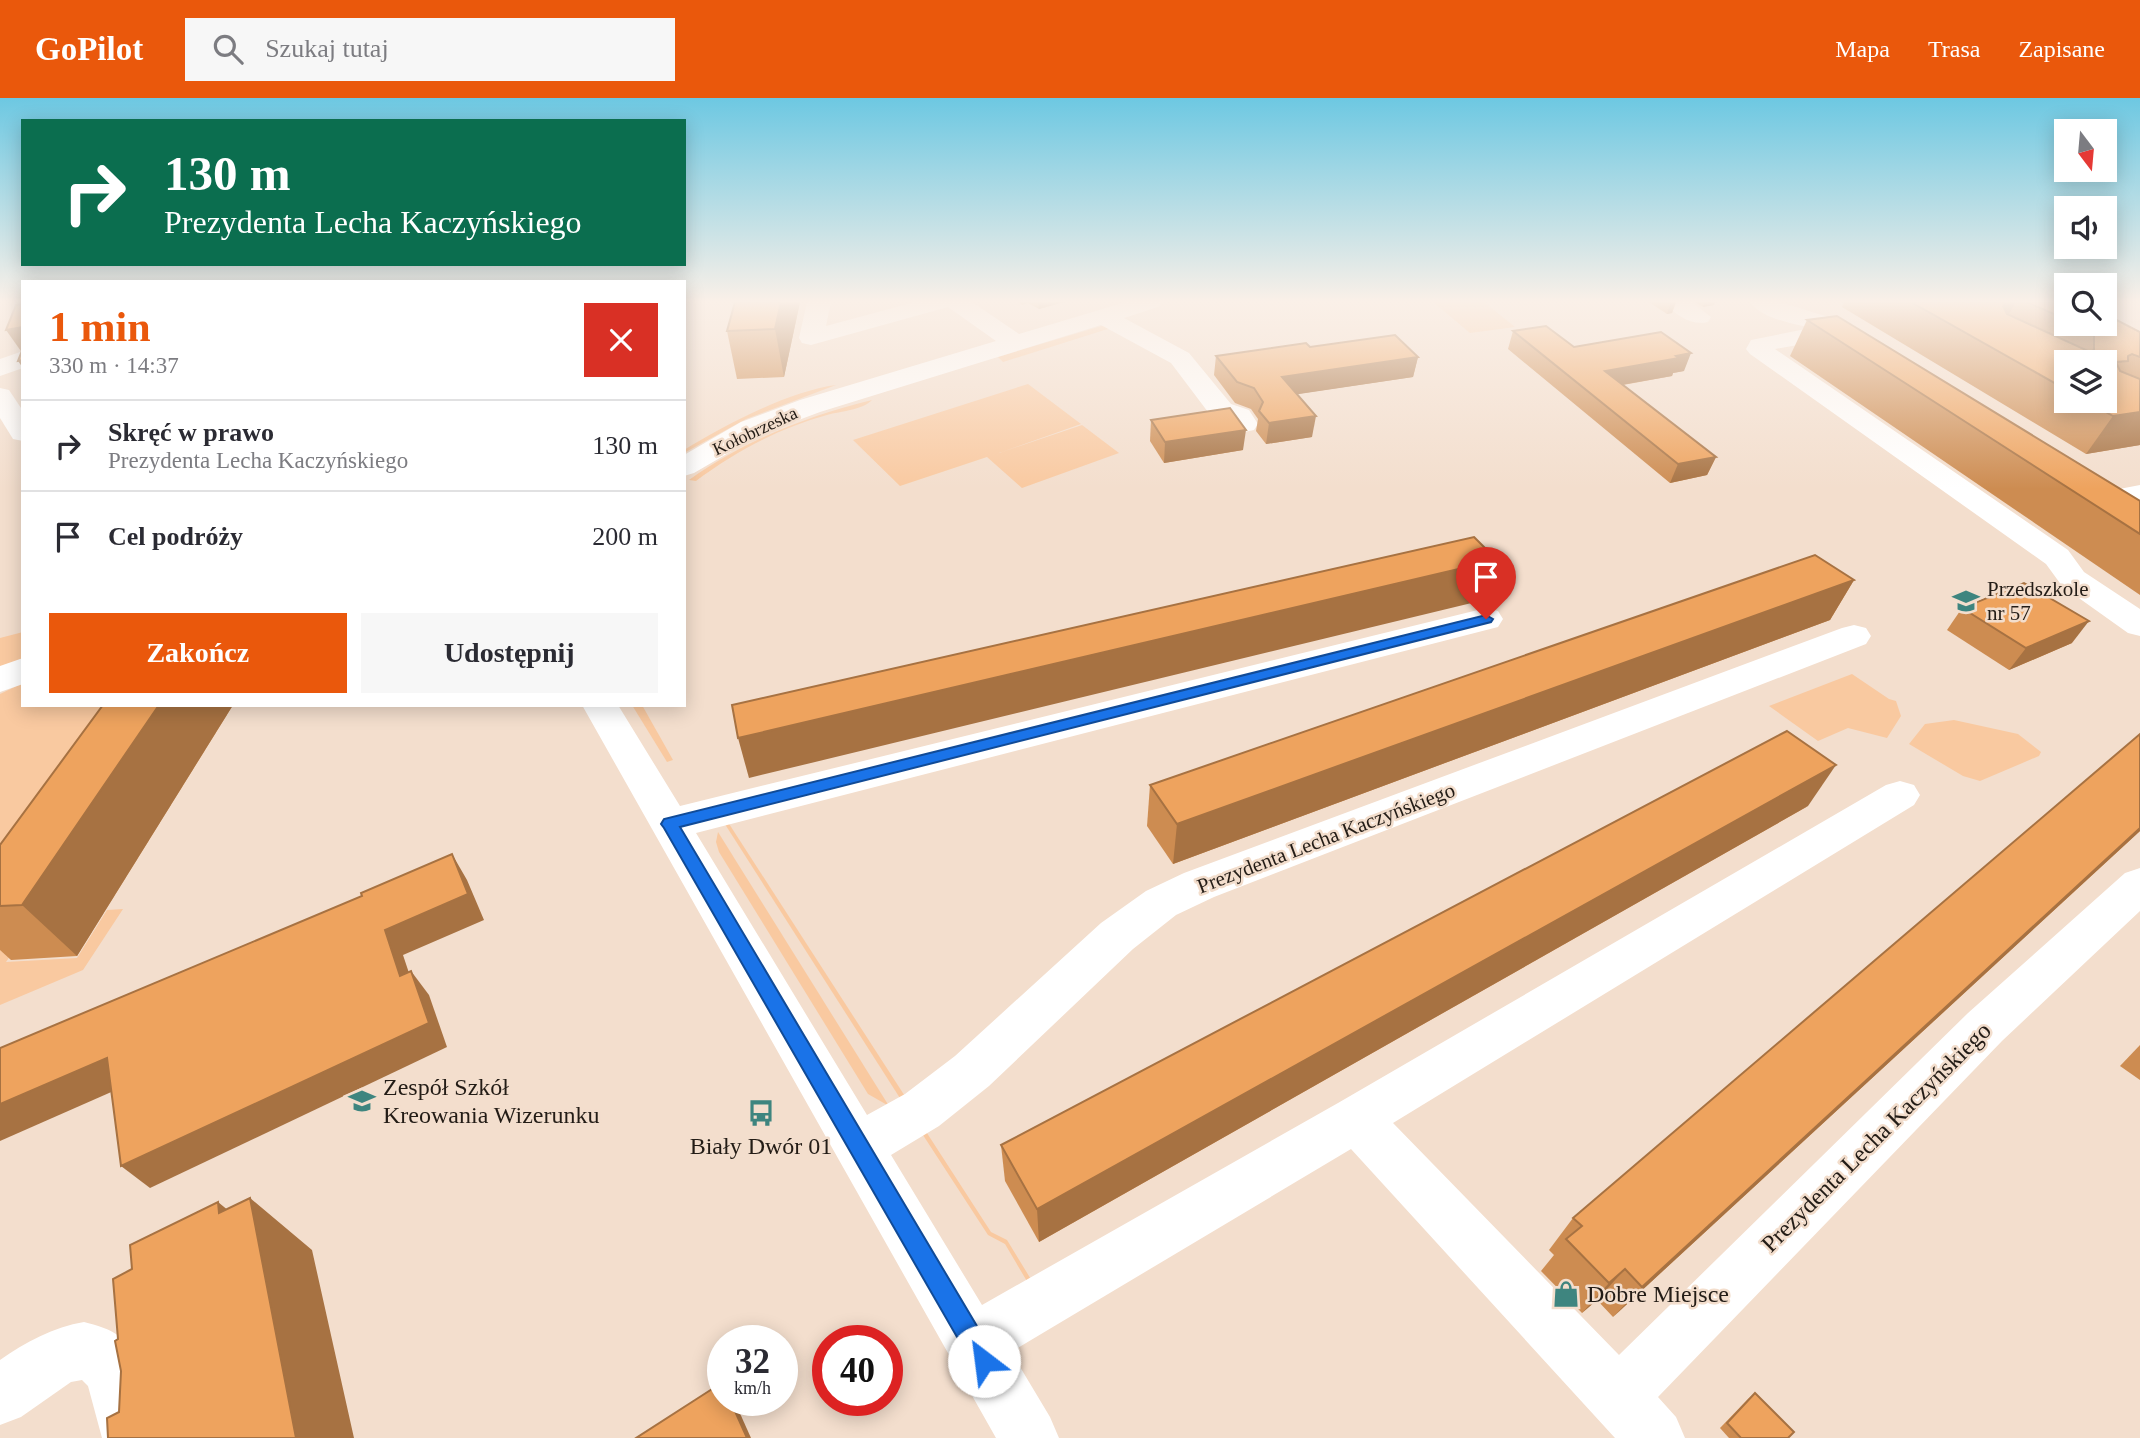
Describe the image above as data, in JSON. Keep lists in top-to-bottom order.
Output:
{
  "streets": {
    "street": ["Kołobrzeska", "Prezydenta Lecha Kaczyńskiego"]
  },
  "places": {
    "school or university": ["Przedszkole nr 57", "Zespół Szkół Kreowania Wizerunku"],
    "bus stop": ["Biały Dwór 01"],
    "shop": ["Dobre Miejsce"]
  },
  "north": "bottom",
  "page": {
    "header": "GoPilot",
    "search": "Szukaj tutaj",
    "nav": ["Mapa", "Trasa", "Zapisane"],
    "turn": ["130 m", "Prezydenta Lecha Kaczyńskiego"],
    "heading": ["1 min", "330 m · 14:37"],
    "list": [
      {
        "name": "Skręć w prawo",
        "note": "Prezydenta Lecha Kaczyńskiego",
        "value": "130 m"
      },
      {
        "name": "Cel podróży",
        "value": "200 m"
      }
    ],
    "buttons": ["Zakończ", "Udostępnij"],
    "speed": "32 km/h",
    "limit": "40"
  }
}
